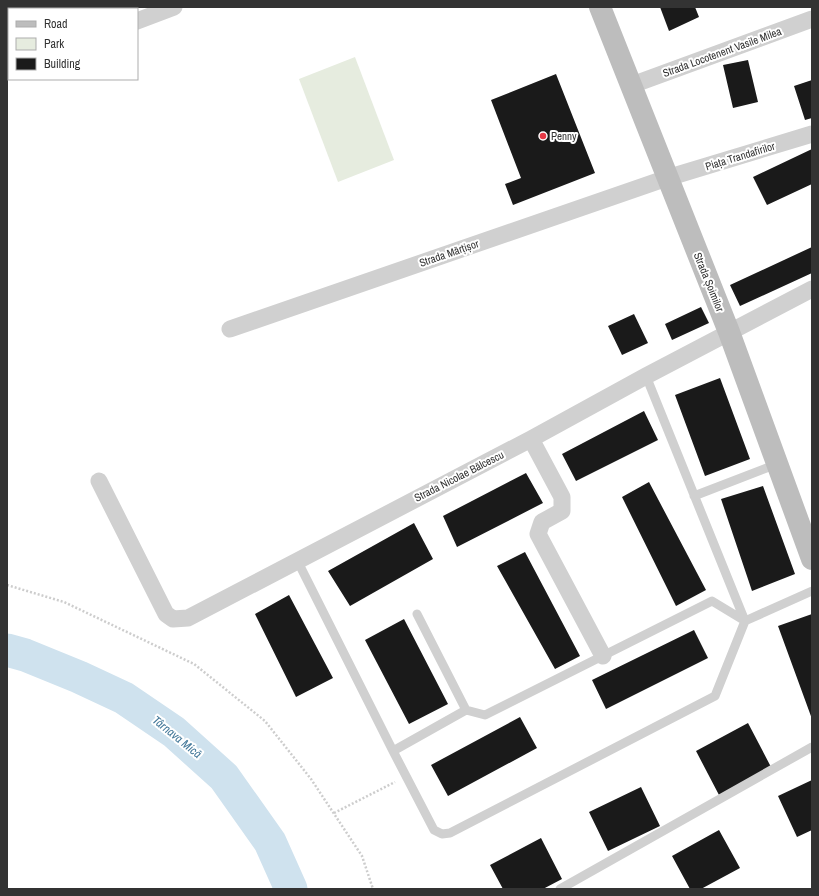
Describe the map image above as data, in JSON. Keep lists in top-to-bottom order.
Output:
{
  "streets": {
    "street": [
      "Strada Locotenent Vasile Milea",
      "Piața Trandafirilor",
      "Strada Mărțișor",
      "Strada Șoimilor",
      "Strada Nicolae Bălcescu"
    ]
  },
  "crossings": [
    ["Strada Locotenent Vasile Milea", "Strada Șoimilor"],
    ["Piața Trandafirilor", "Strada Mărțișor"],
    ["Piața Trandafirilor", "Strada Șoimilor"],
    ["Strada Mărțișor", "Strada Șoimilor"],
    ["Strada Șoimilor", "Strada Nicolae Bălcescu"]
  ],
  "water": ["Târnava Mică"],
  "places": ["Penny"],
  "legend": ["Road", "Park", "Building"]
}
